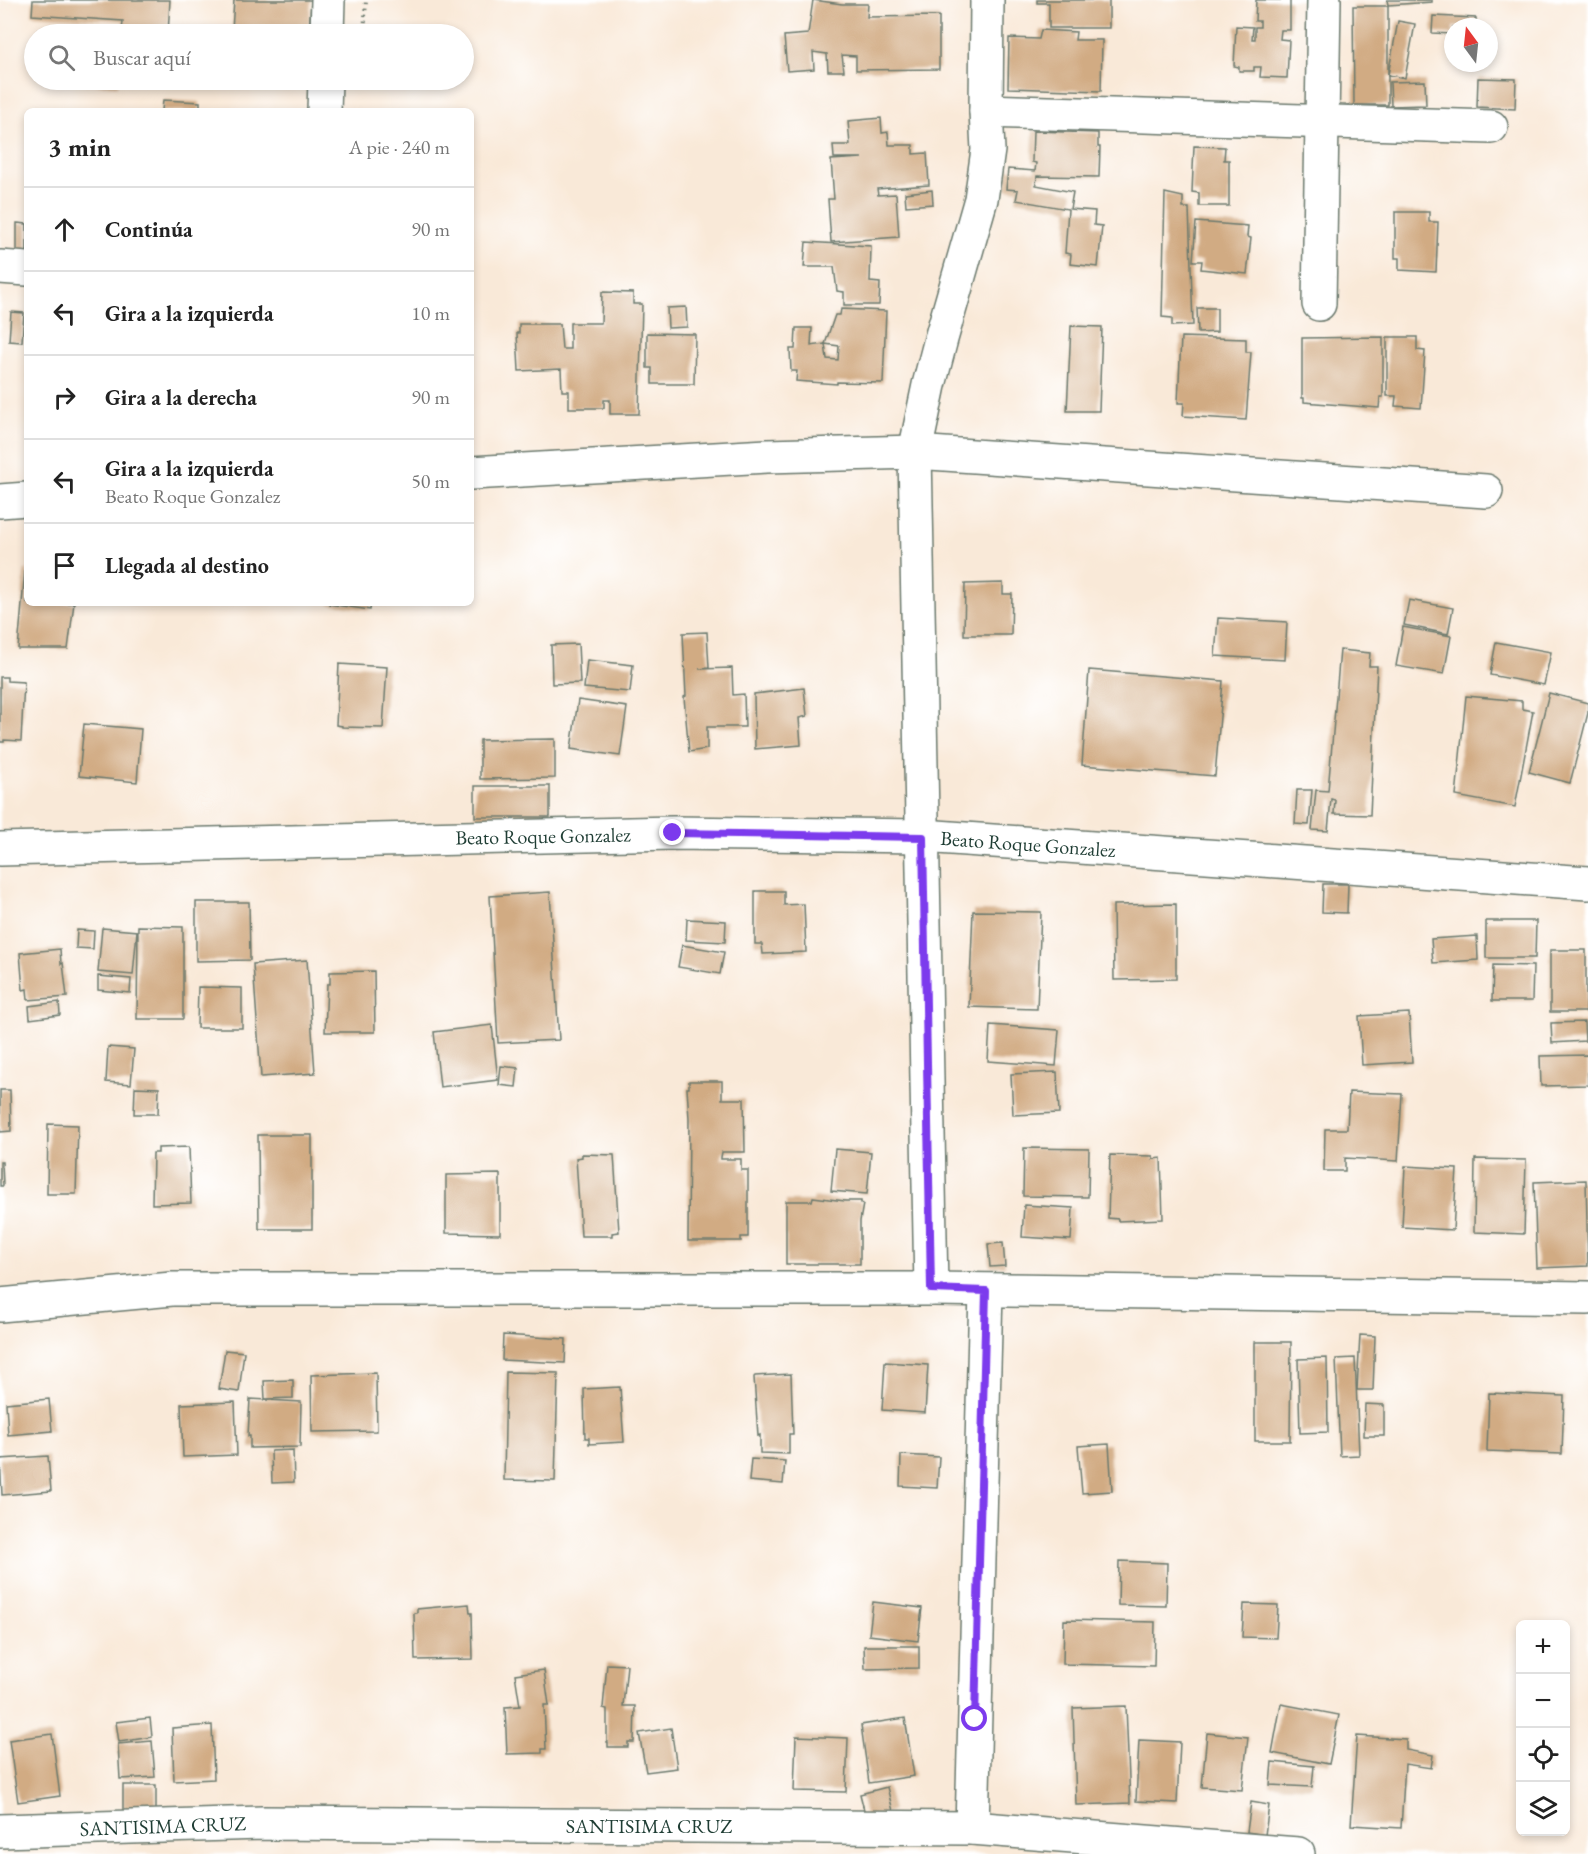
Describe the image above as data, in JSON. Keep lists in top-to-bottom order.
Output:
{
  "streets": {
    "street": ["Beato Roque Gonzalez", "SANTISIMA CRUZ"]
  },
  "north": "top",
  "page": {
    "search": "Buscar aquí",
    "heading": ["3 min", "A pie · 240 m"],
    "list": [
      ["Continúa", "90 m"],
      ["Gira a la izquierda", "10 m"],
      ["Gira a la derecha", "90 m"],
      ["Gira a la izquierda", "Beato Roque Gonzalez", "50 m"],
      "Llegada al destino"
    ],
    "map_buttons": ["+", "−"]
  }
}
